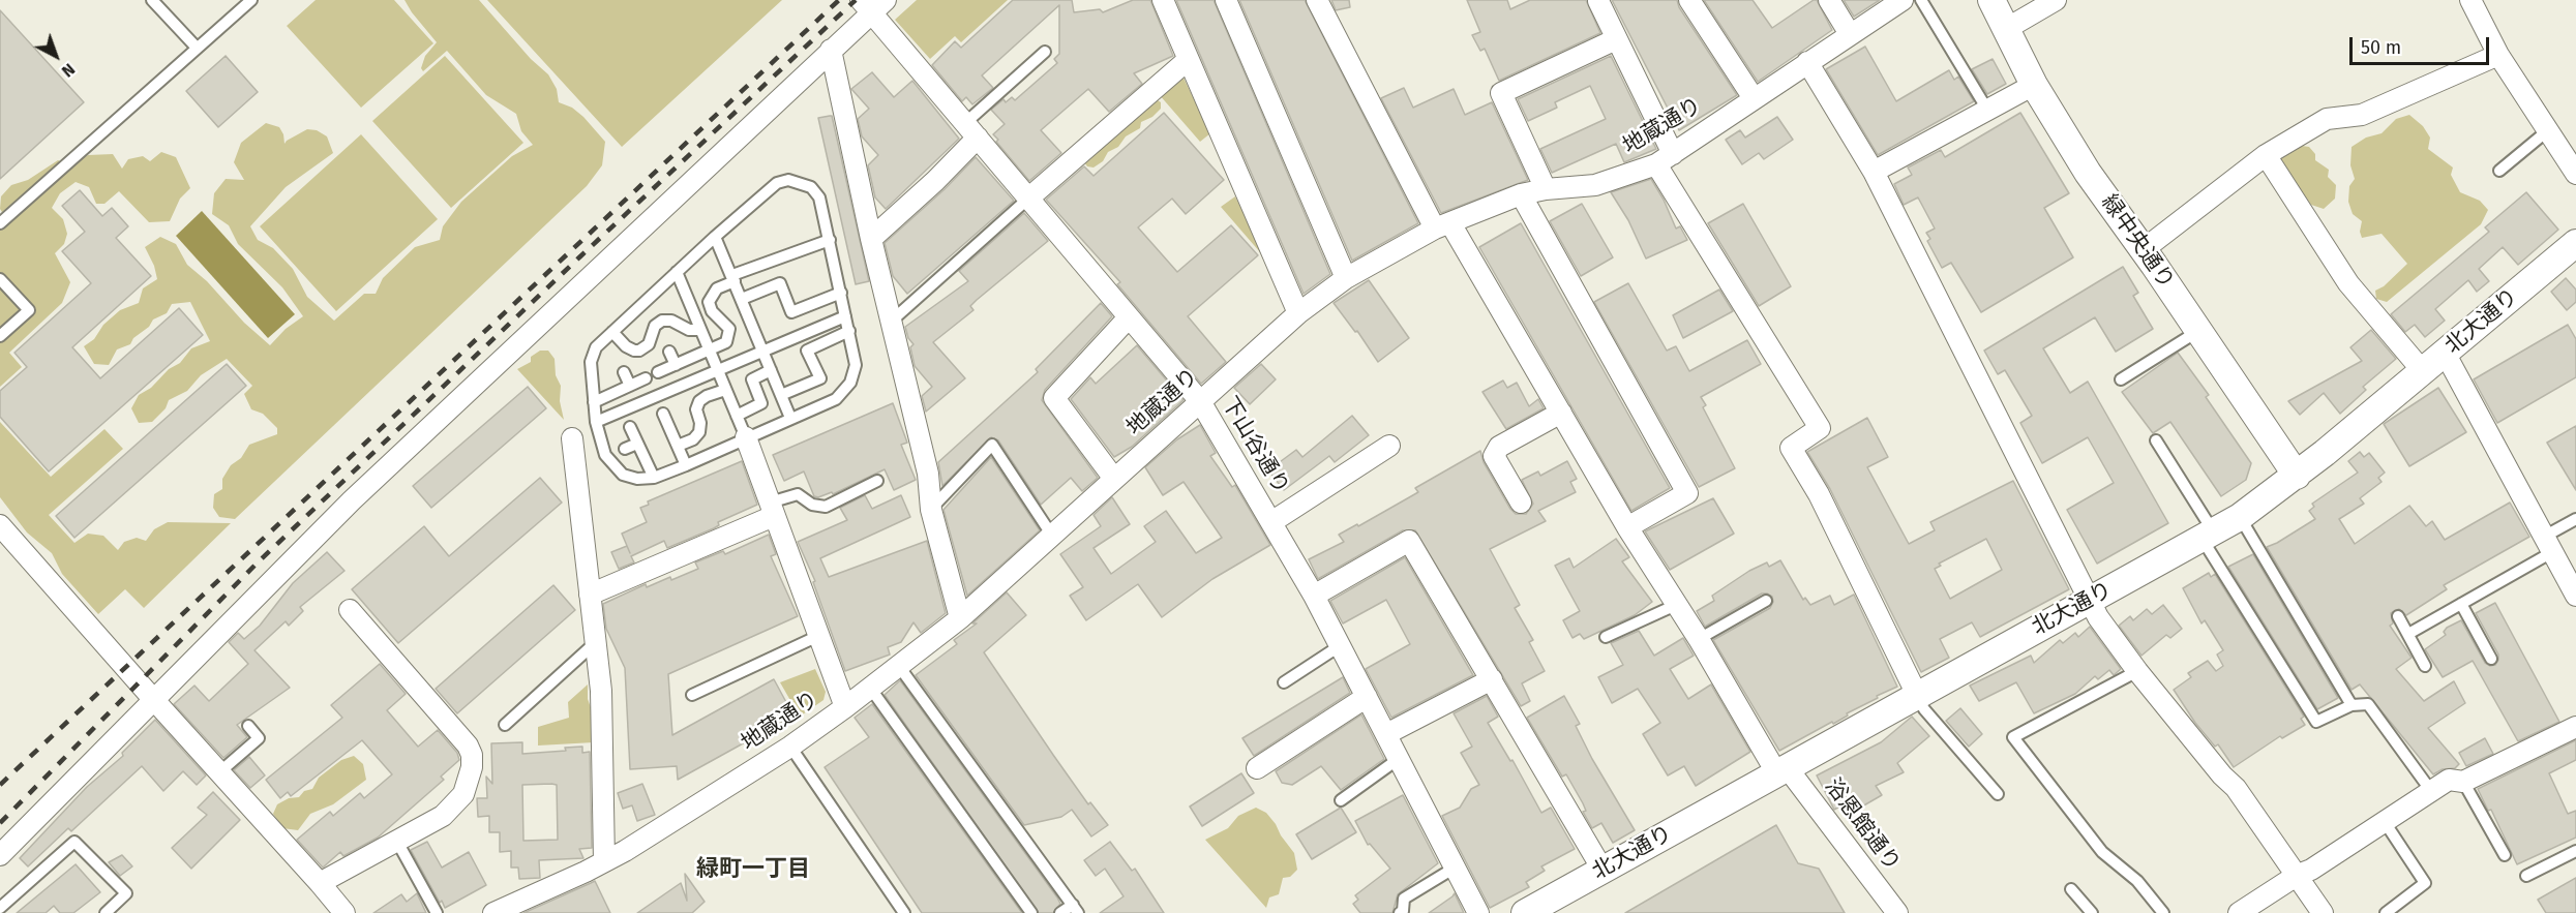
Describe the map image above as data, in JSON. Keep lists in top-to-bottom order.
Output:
{
  "streets": {
    "street": [
      "地蔵通り",
      "緑中央通り",
      "北大通り",
      "下山谷通り",
      "浴恩館通り"
    ]
  },
  "crossings": [
    ["地蔵通り", "下山谷通り"],
    ["地蔵通り", "浴恩館通り"],
    ["緑中央通り", "北大通り"],
    ["北大通り", "浴恩館通り"]
  ],
  "districts": ["緑町一丁目"],
  "scale_bar": "50 m",
  "north": "bottom right"
}
